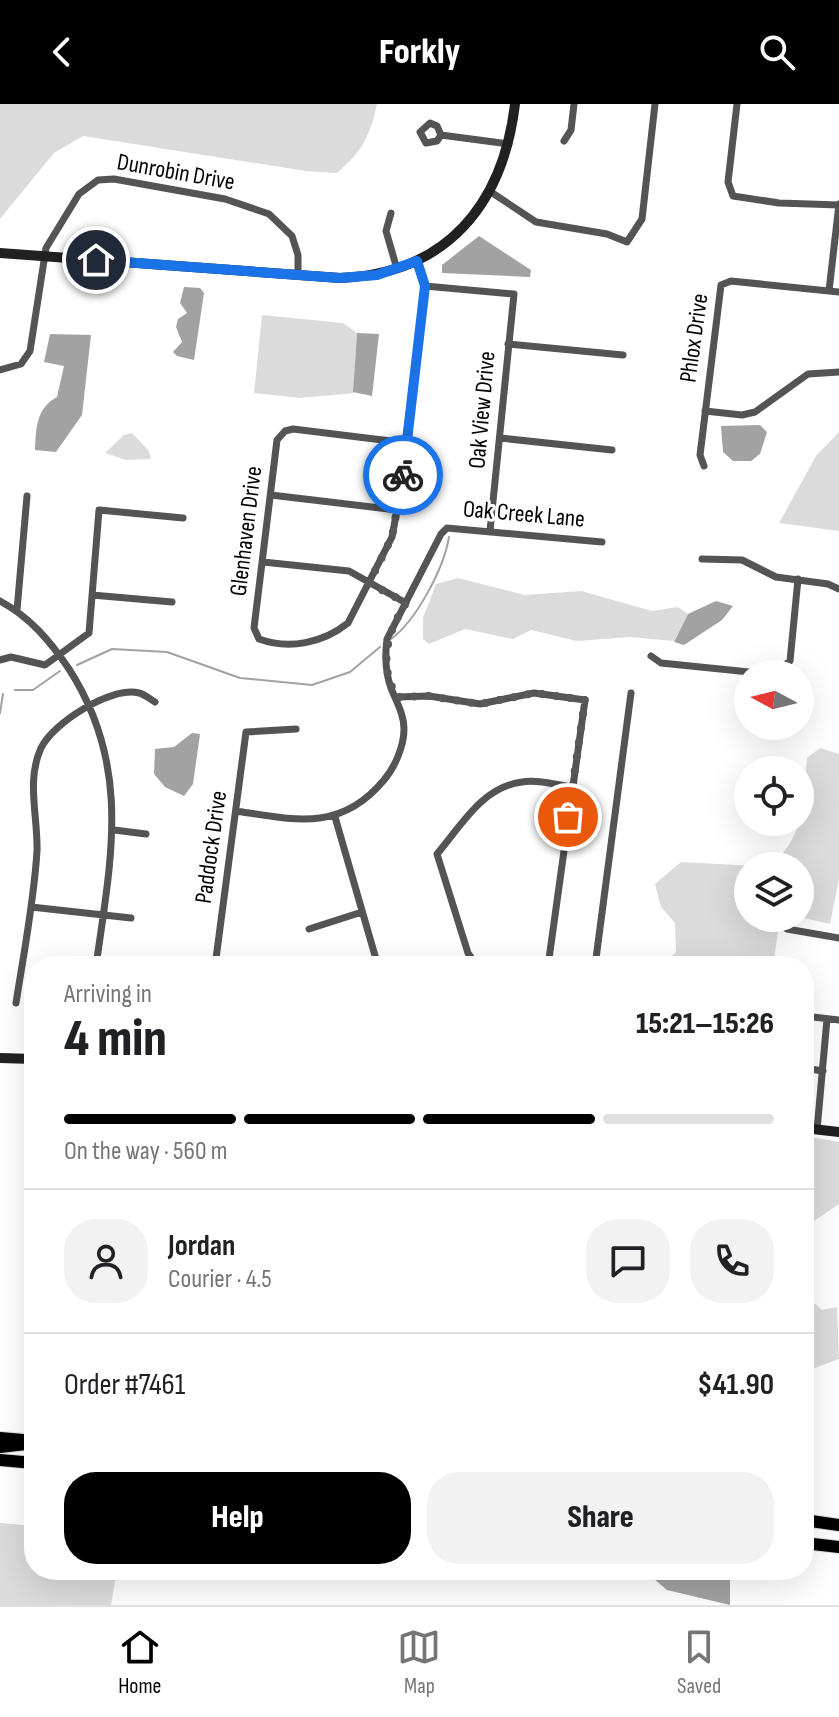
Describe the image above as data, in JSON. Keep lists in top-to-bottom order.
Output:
{
  "streets": {
    "street": [
      "Dunrobin Drive",
      "Phlox Drive",
      "Oak View Drive",
      "Oak Creek Lane",
      "Glenhaven Drive",
      "Paddock Drive"
    ]
  },
  "crossings": [
    ["Oak View Drive", "Oak Creek Lane"],
    ["Oak Creek Lane", "Paddock Drive"]
  ],
  "north": "left",
  "page": {
    "header": "Forkly",
    "heading": ["4 min", "Arriving in", "15:21–15:26"],
    "panel": [
      "Jordan",
      "Courier · 4.5",
      "Order #7461",
      "$41.90"
    ],
    "bar": "On the way · 560 m",
    "buttons": ["Help", "Share"],
    "tabs": ["Home", "Map", "Saved"]
  }
}
